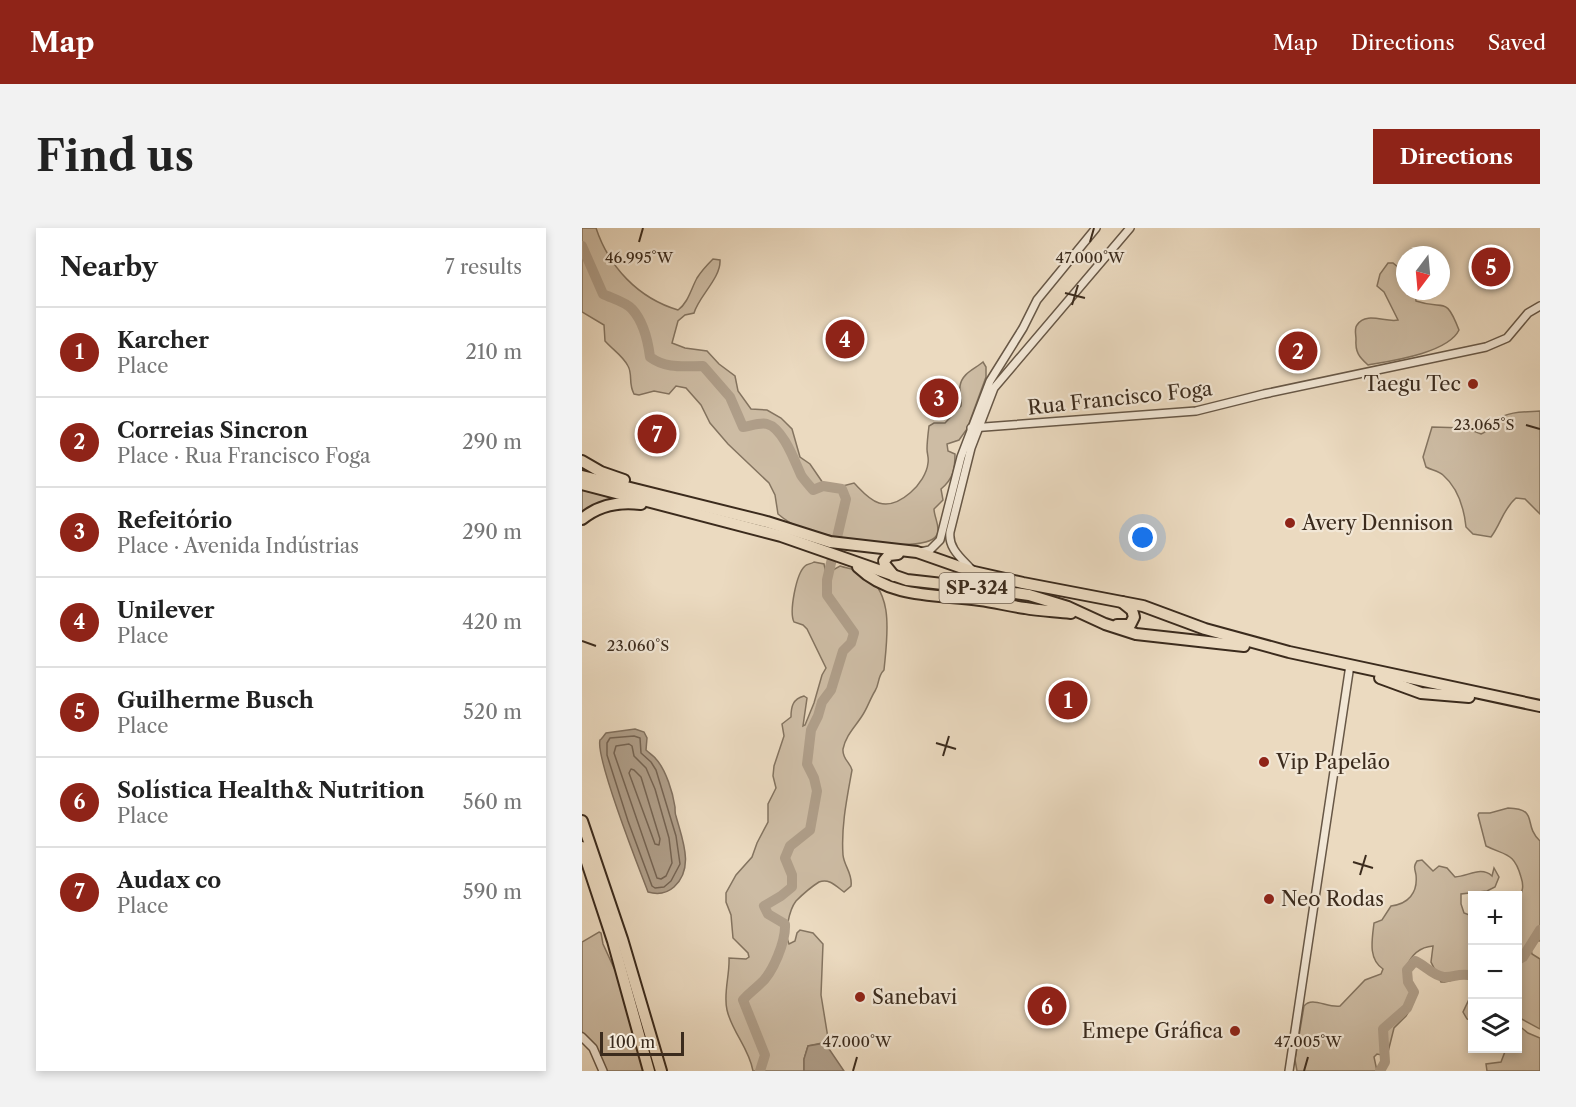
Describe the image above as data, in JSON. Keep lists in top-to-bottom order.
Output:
{
  "streets": {
    "highway": ["SP-324"],
    "street": ["Rua Francisco Foga"]
  },
  "places": [
    "Taegu Tec",
    "Avery Dennison",
    "Vip Papelão",
    "Neo Rodas",
    "Sanebavi",
    "Emepe Gráfica"
  ],
  "scale_bar": "100 m",
  "north": "bottom",
  "page": {
    "header": "Map",
    "nav": ["Map", "Directions", "Saved"],
    "buttons": "Directions",
    "title": "Find us",
    "heading": ["Nearby", "7 results"],
    "pins": [
      "5",
      "4",
      "2",
      "3",
      "7",
      "1",
      "6"
    ],
    "list": [
      {
        "mark": "1",
        "name": "Karcher",
        "note": "Place",
        "value": "210 m"
      },
      {
        "mark": "2",
        "name": "Correias Sincron",
        "note": "Place · Rua Francisco Foga",
        "value": "290 m"
      },
      {
        "mark": "3",
        "name": "Refeitório",
        "note": "Place · Avenida Indústrias",
        "value": "290 m"
      },
      {
        "mark": "4",
        "name": "Unilever",
        "note": "Place",
        "value": "420 m"
      },
      {
        "mark": "5",
        "name": "Guilherme Busch",
        "note": "Place",
        "value": "520 m"
      },
      {
        "mark": "6",
        "name": "Solística Health& Nutrition",
        "note": "Place",
        "value": "560 m"
      },
      {
        "mark": "7",
        "name": "Audax co",
        "note": "Place",
        "value": "590 m"
      }
    ],
    "map_buttons": ["+", "−"],
    "scale": "100 m"
  },
  "coordinates": [
    "46.995°W",
    "47.000°W",
    "23.065°S",
    "23.060°S",
    "47.005°W"
  ]
}
